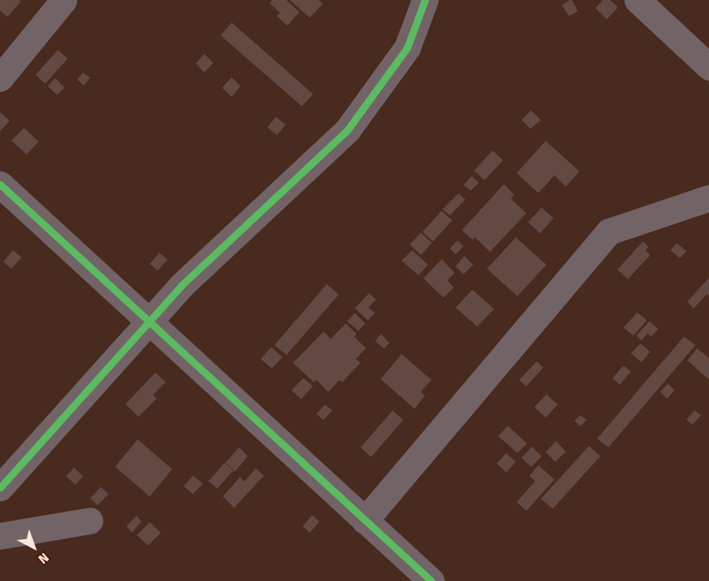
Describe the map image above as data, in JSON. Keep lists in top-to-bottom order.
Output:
{
  "north": "bottom right"
}
